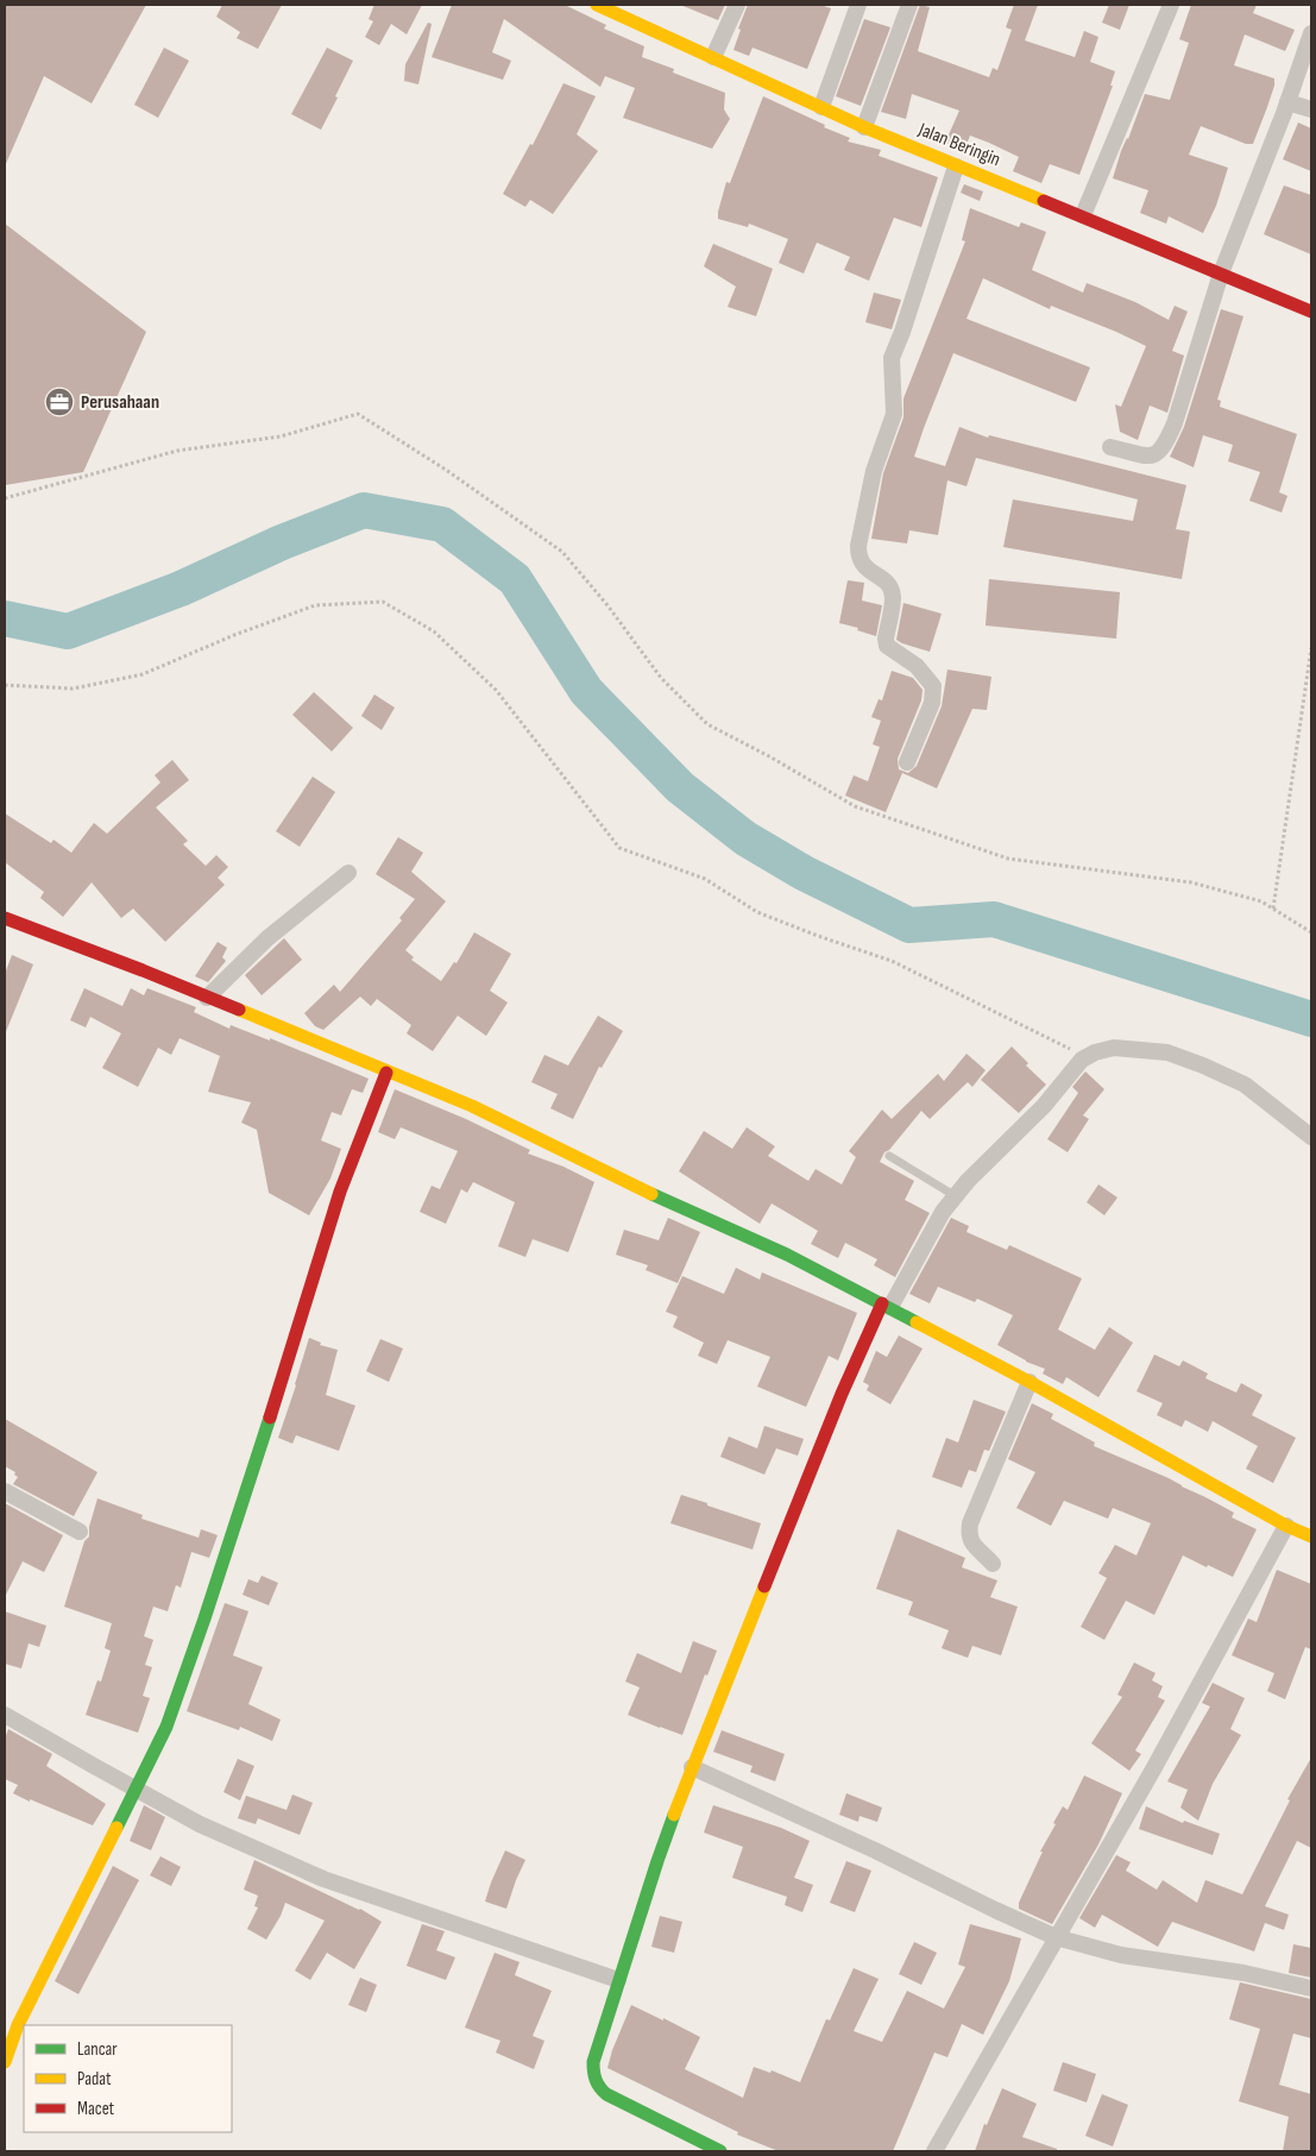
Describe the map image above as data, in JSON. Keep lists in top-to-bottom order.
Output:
{
  "streets": {
    "street": ["Jalan Beringin"]
  },
  "places": {
    "office": ["Perusahaan"]
  },
  "legend": ["Lancar", "Padat", "Macet"]
}
